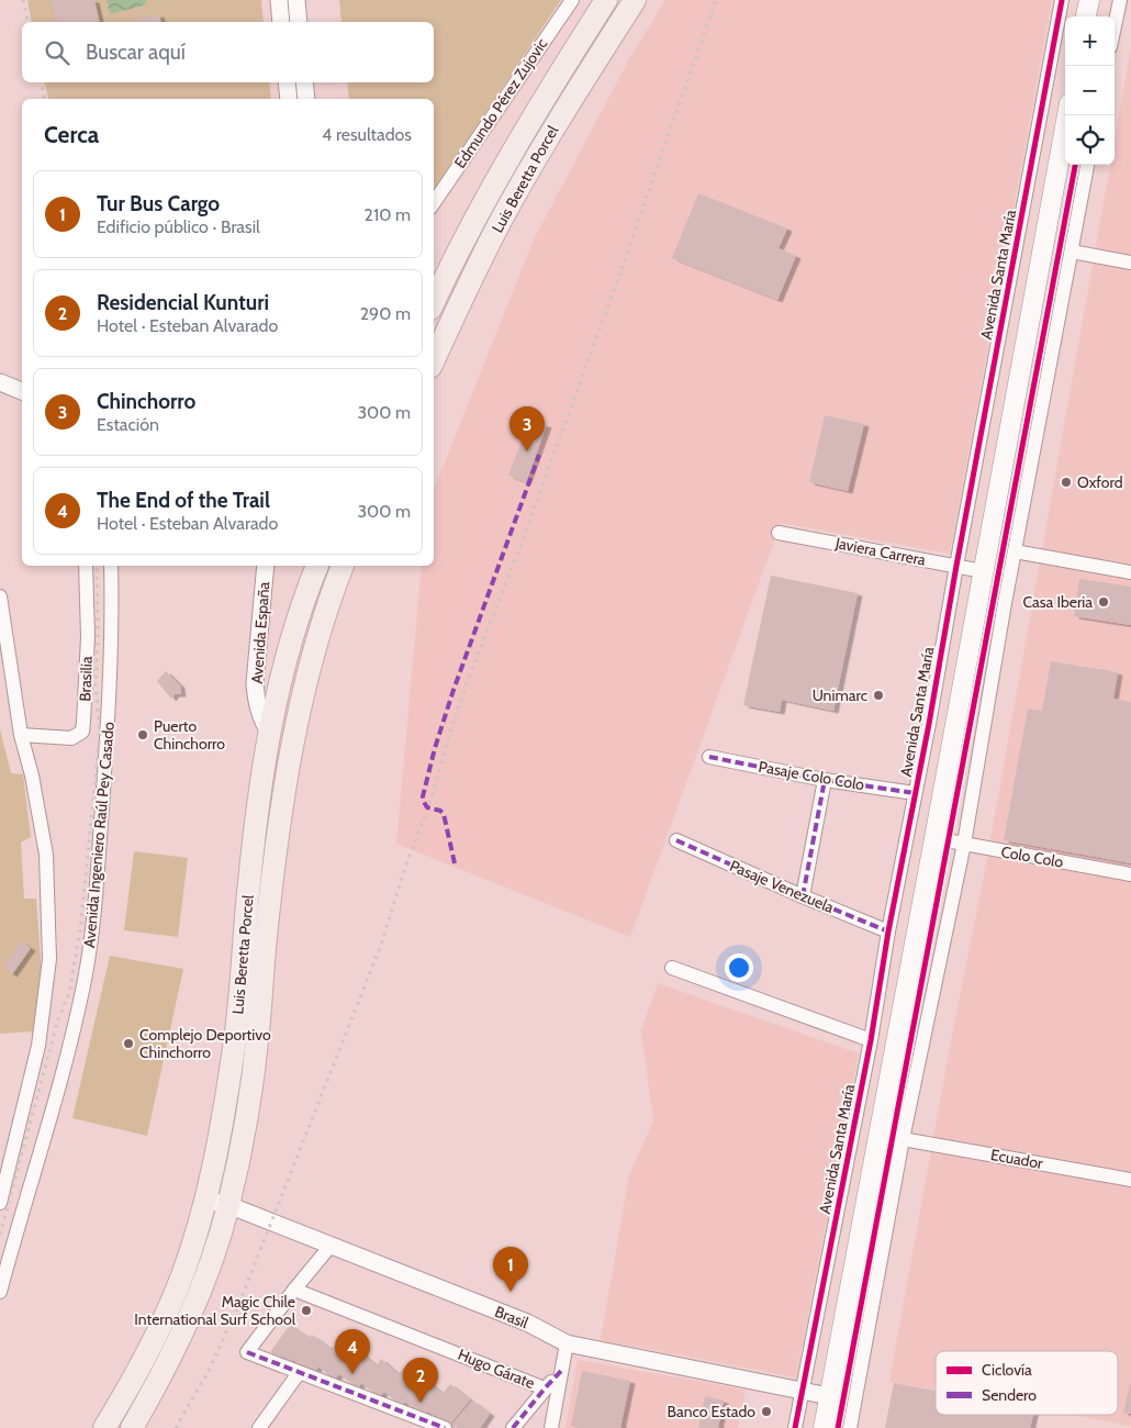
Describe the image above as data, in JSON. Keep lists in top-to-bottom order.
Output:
{
  "streets": {
    "main road": ["Luis Beretta Porcel"],
    "street": [
      "Edmundo Pérez Zujovic",
      "Avenida Santa María",
      "Javiera Carrera",
      "Avenida España",
      "Brasilia",
      "Pasaje Colo Colo",
      "Avenida Ingeniero Raúl Pey Casado",
      "Colo Colo",
      "Pasaje Venezuela",
      "Ecuador",
      "Brasil",
      "Hugo Gárate"
    ]
  },
  "crossings": [
    ["Luis Beretta Porcel", "Avenida España"],
    ["Luis Beretta Porcel", "Brasil"],
    ["Avenida Santa María", "Javiera Carrera"],
    ["Avenida Santa María", "Pasaje Colo Colo"],
    ["Avenida Santa María", "Pasaje Venezuela"],
    ["Avenida Santa María", "Brasil"]
  ],
  "places": [
    "Oxford",
    "Casa Iberia",
    "Unimarc",
    "Puerto Chinchorro",
    "Complejo Deportivo Chinchorro",
    "Magic Chile International Surf School",
    "Banco Estado"
  ],
  "legend": ["Ciclovía", "Sendero"],
  "page": {
    "map_buttons": ["+", "−"],
    "search": "Buscar aquí",
    "heading": ["Cerca", "4 resultados"],
    "list": [
      {
        "mark": "1",
        "name": "Tur Bus Cargo",
        "note": "Edificio público · Brasil",
        "value": "210 m"
      },
      {
        "mark": "2",
        "name": "Residencial Kunturi",
        "note": "Hotel · Esteban Alvarado",
        "value": "290 m"
      },
      {
        "mark": "3",
        "name": "Chinchorro",
        "note": "Estación",
        "value": "300 m"
      },
      {
        "mark": "4",
        "name": "The End of the Trail",
        "note": "Hotel · Esteban Alvarado",
        "value": "300 m"
      }
    ],
    "pins": [
      "3",
      "1",
      "4",
      "2"
    ]
  }
}
